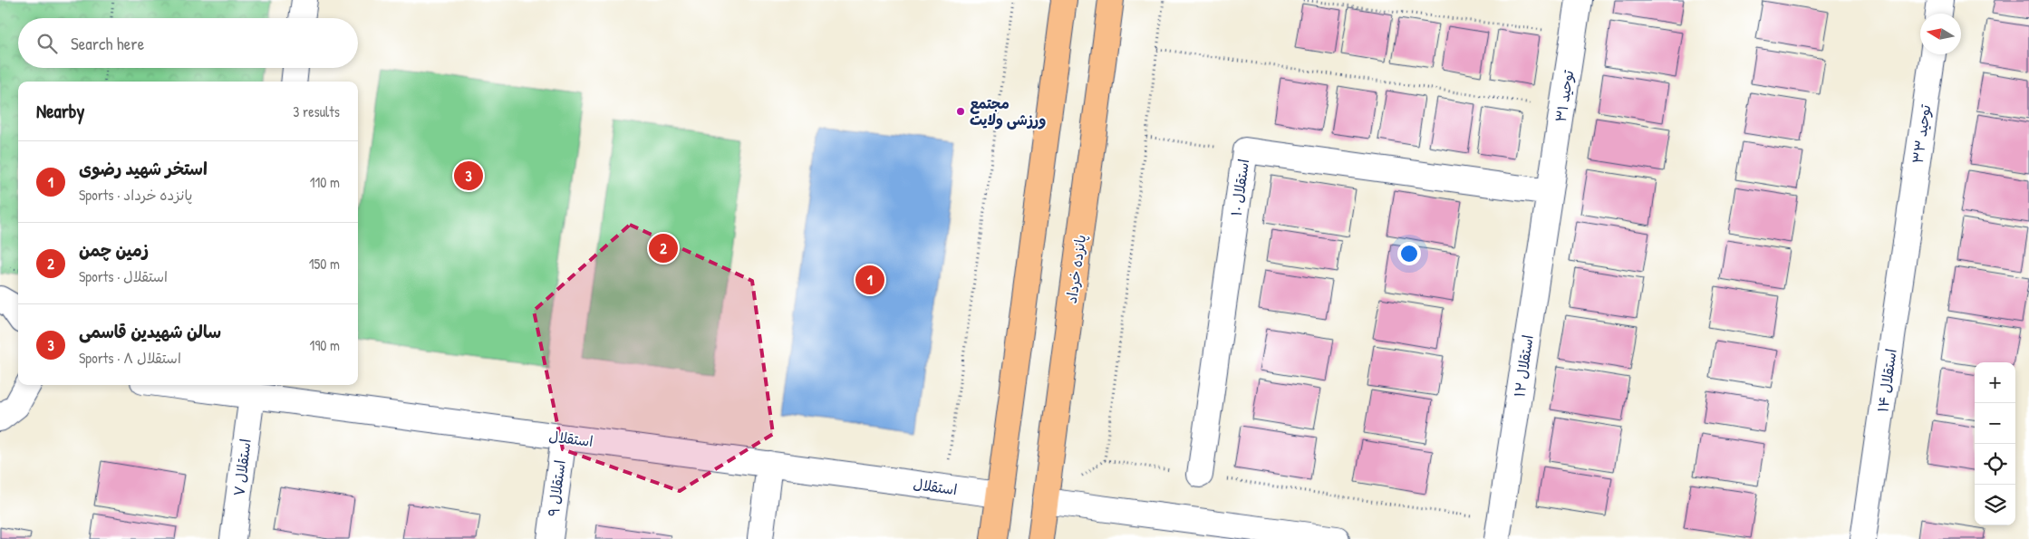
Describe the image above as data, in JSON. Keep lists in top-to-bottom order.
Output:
{
  "streets": {
    "main road": ["پانزده خرداد"],
    "street": [
      "توحید ۳۱",
      "توحید ۳۳",
      "استقلال ۱۰",
      "استقلال ۱۲",
      "استقلال ۱۴",
      "استقلال",
      "استقلال ۷",
      "استقلال ۹"
    ]
  },
  "crossings": [
    ["توحید ۳۱", "استقلال ۱۰"],
    ["توحید ۳۱", "استقلال ۱۲"],
    ["توحید ۳۳", "استقلال ۱۴"],
    ["استقلال ۱۰", "استقلال ۱۲"],
    ["استقلال", "استقلال ۷"],
    ["استقلال", "استقلال ۹"]
  ],
  "places": ["مجتمع ورزشی ولایت"],
  "north": "left",
  "page": {
    "search": "Search here",
    "heading": ["Nearby", "3 results"],
    "list": [
      {
        "mark": "1",
        "name": "استخر شهید رضوی",
        "note": "Sports · پانزده خرداد",
        "value": "110 m"
      },
      {
        "mark": "2",
        "name": "زمین چمن",
        "note": "Sports · استقلال",
        "value": "150 m"
      },
      {
        "mark": "3",
        "name": "سالن شهیدین قاسمی",
        "note": "Sports · استقلال ۸",
        "value": "190 m"
      }
    ],
    "pins": ["3", "2", "1"],
    "map_buttons": ["+", "−"]
  }
}
